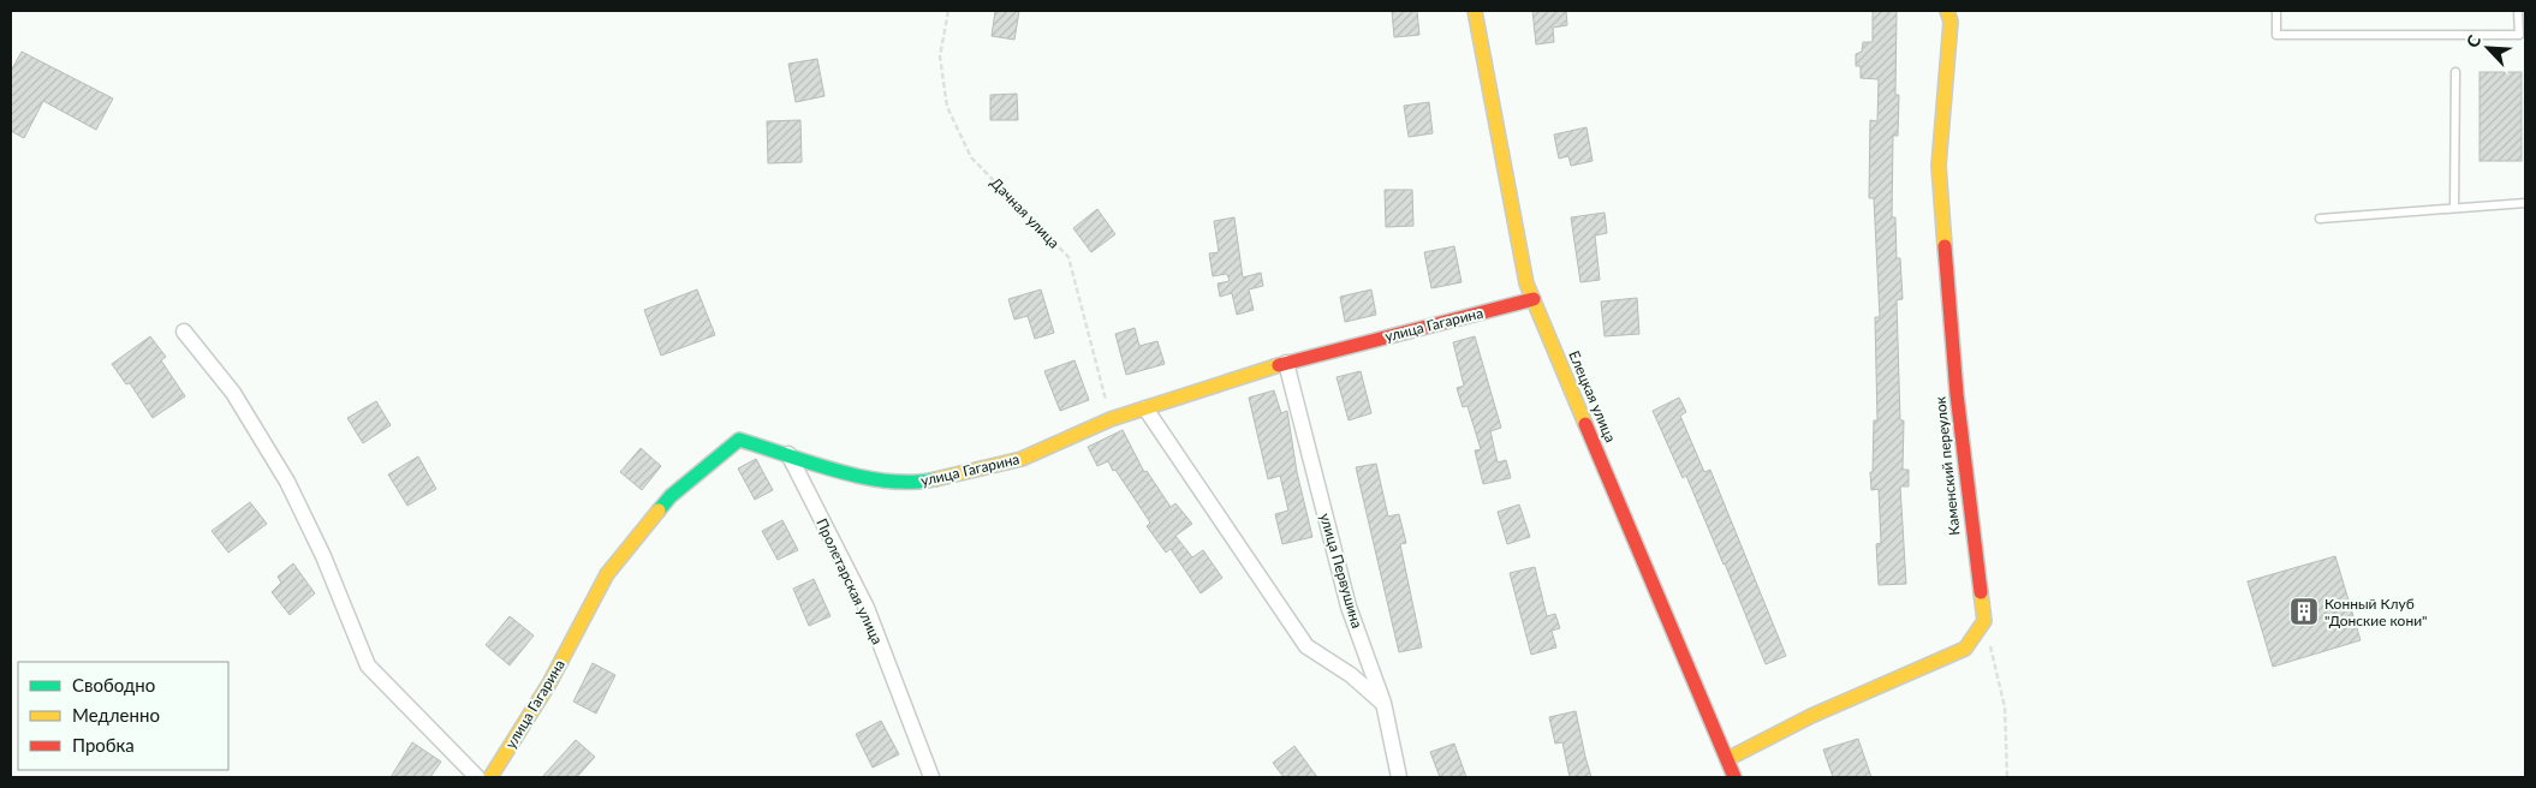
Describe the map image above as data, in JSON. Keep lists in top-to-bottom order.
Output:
{
  "streets": {
    "street": [
      "улица Гагарина",
      "Елецкая улица",
      "Каменский переулок",
      "улица Первушина",
      "Пролетарская улица"
    ],
    "path": ["Дачная улица"]
  },
  "crossings": [
    ["Дачная улица", "улица Гагарина"],
    ["улица Гагарина", "Елецкая улица"],
    ["улица Гагарина", "улица Первушина"],
    ["улица Гагарина", "Пролетарская улица"]
  ],
  "places": {
    "building": ["Конный Клуб \"Донские кони\""]
  },
  "legend": ["Свободно", "Медленно", "Пробка"],
  "north": "top left"
}
